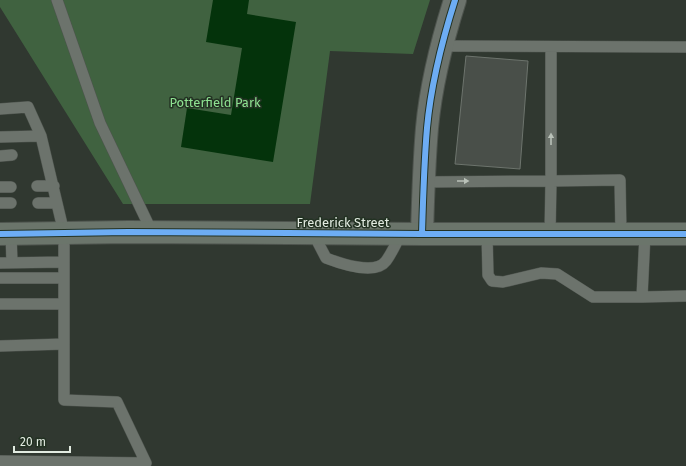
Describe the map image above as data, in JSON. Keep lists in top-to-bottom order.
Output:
{
  "streets": {
    "main road": ["Frederick Street"]
  },
  "parks": ["Potterfield Park"],
  "scale_bar": "20 m"
}
